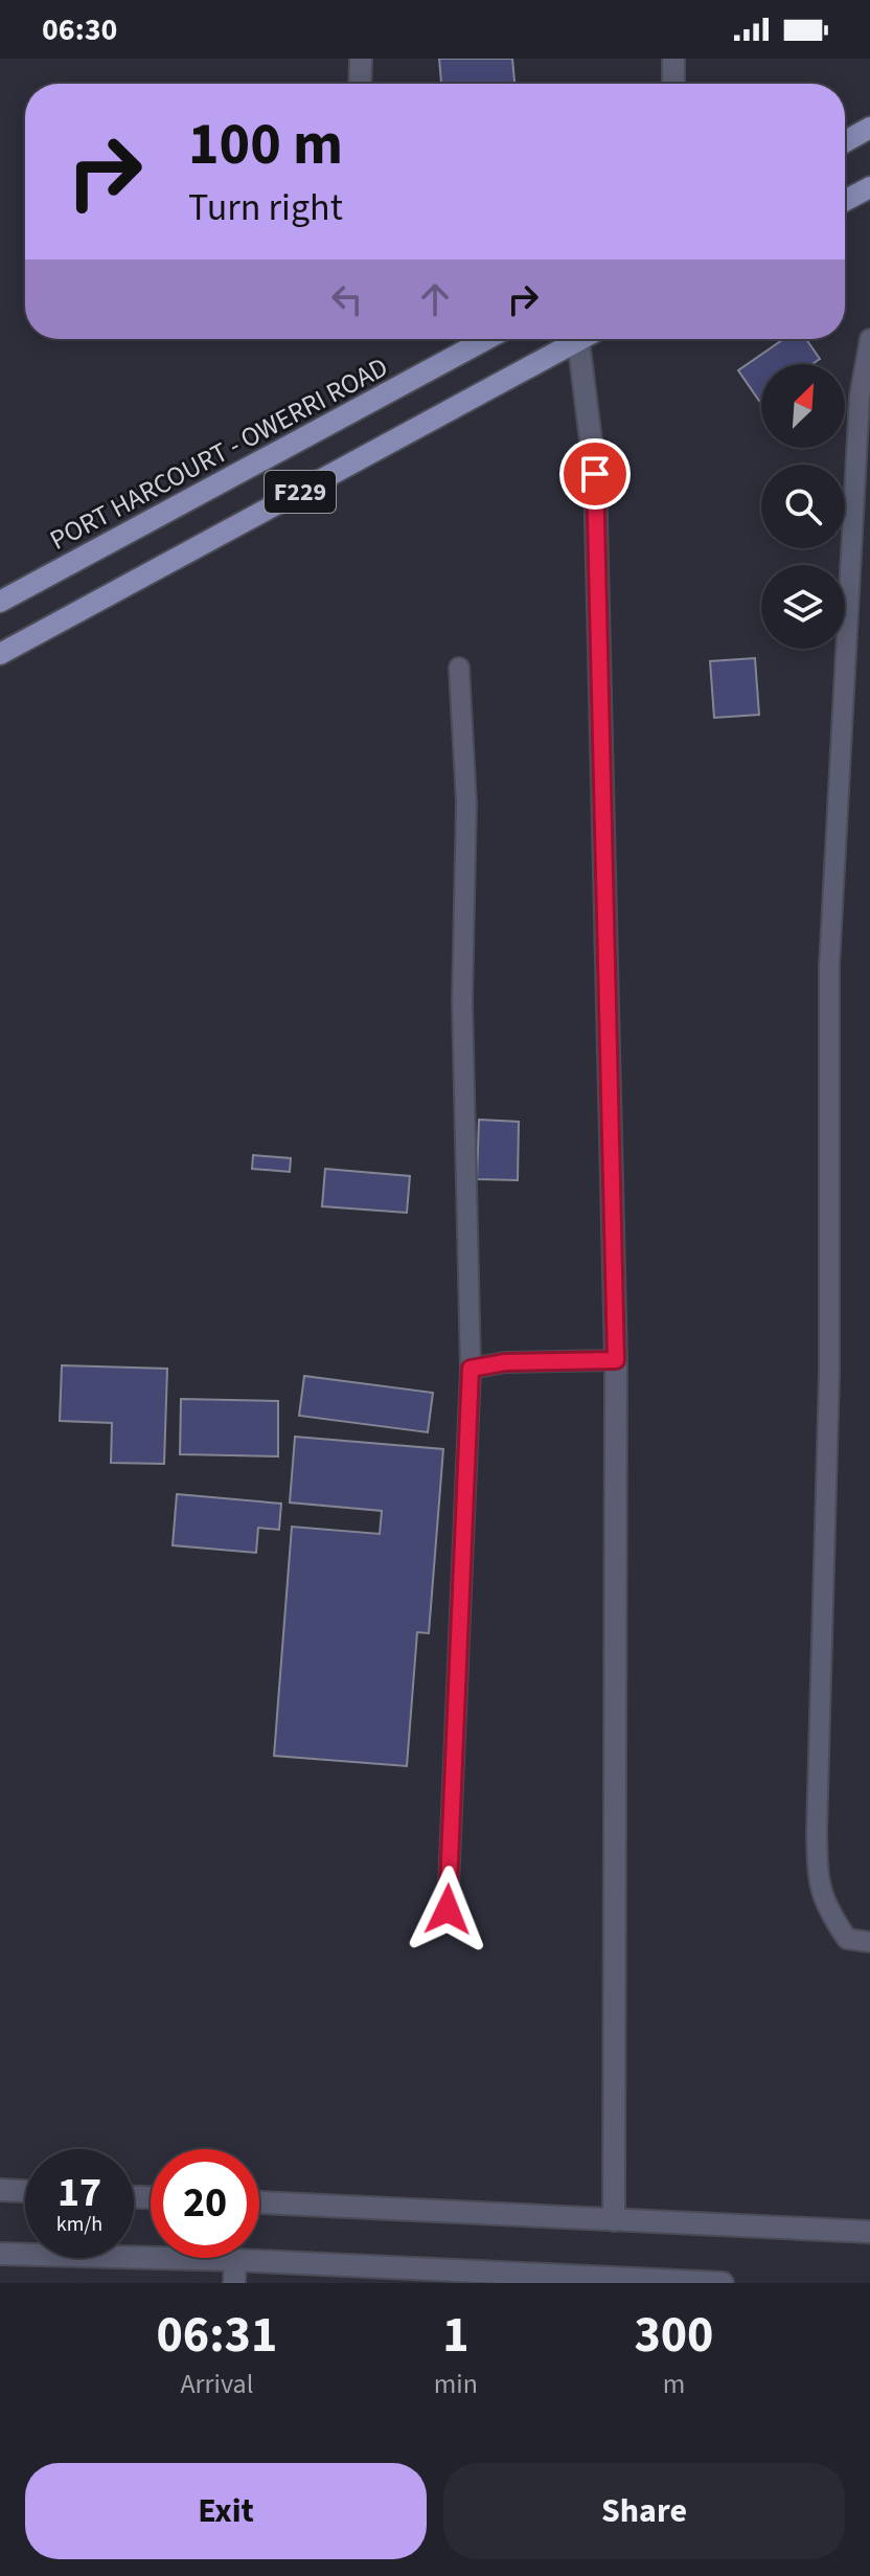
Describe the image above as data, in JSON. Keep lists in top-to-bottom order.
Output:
{
  "streets": {
    "main road": ["PORT HARCOURT - OWERRI ROAD", "F229"]
  },
  "north": "top right",
  "page": {
    "status": "06:30",
    "turn": ["100 m", "Turn right"],
    "speed": "17 km/h",
    "limit": "20",
    "eta": [
      "06:31",
      "Arrival",
      "1",
      "min",
      "300",
      "m"
    ],
    "buttons": ["Exit", "Share"]
  }
}
